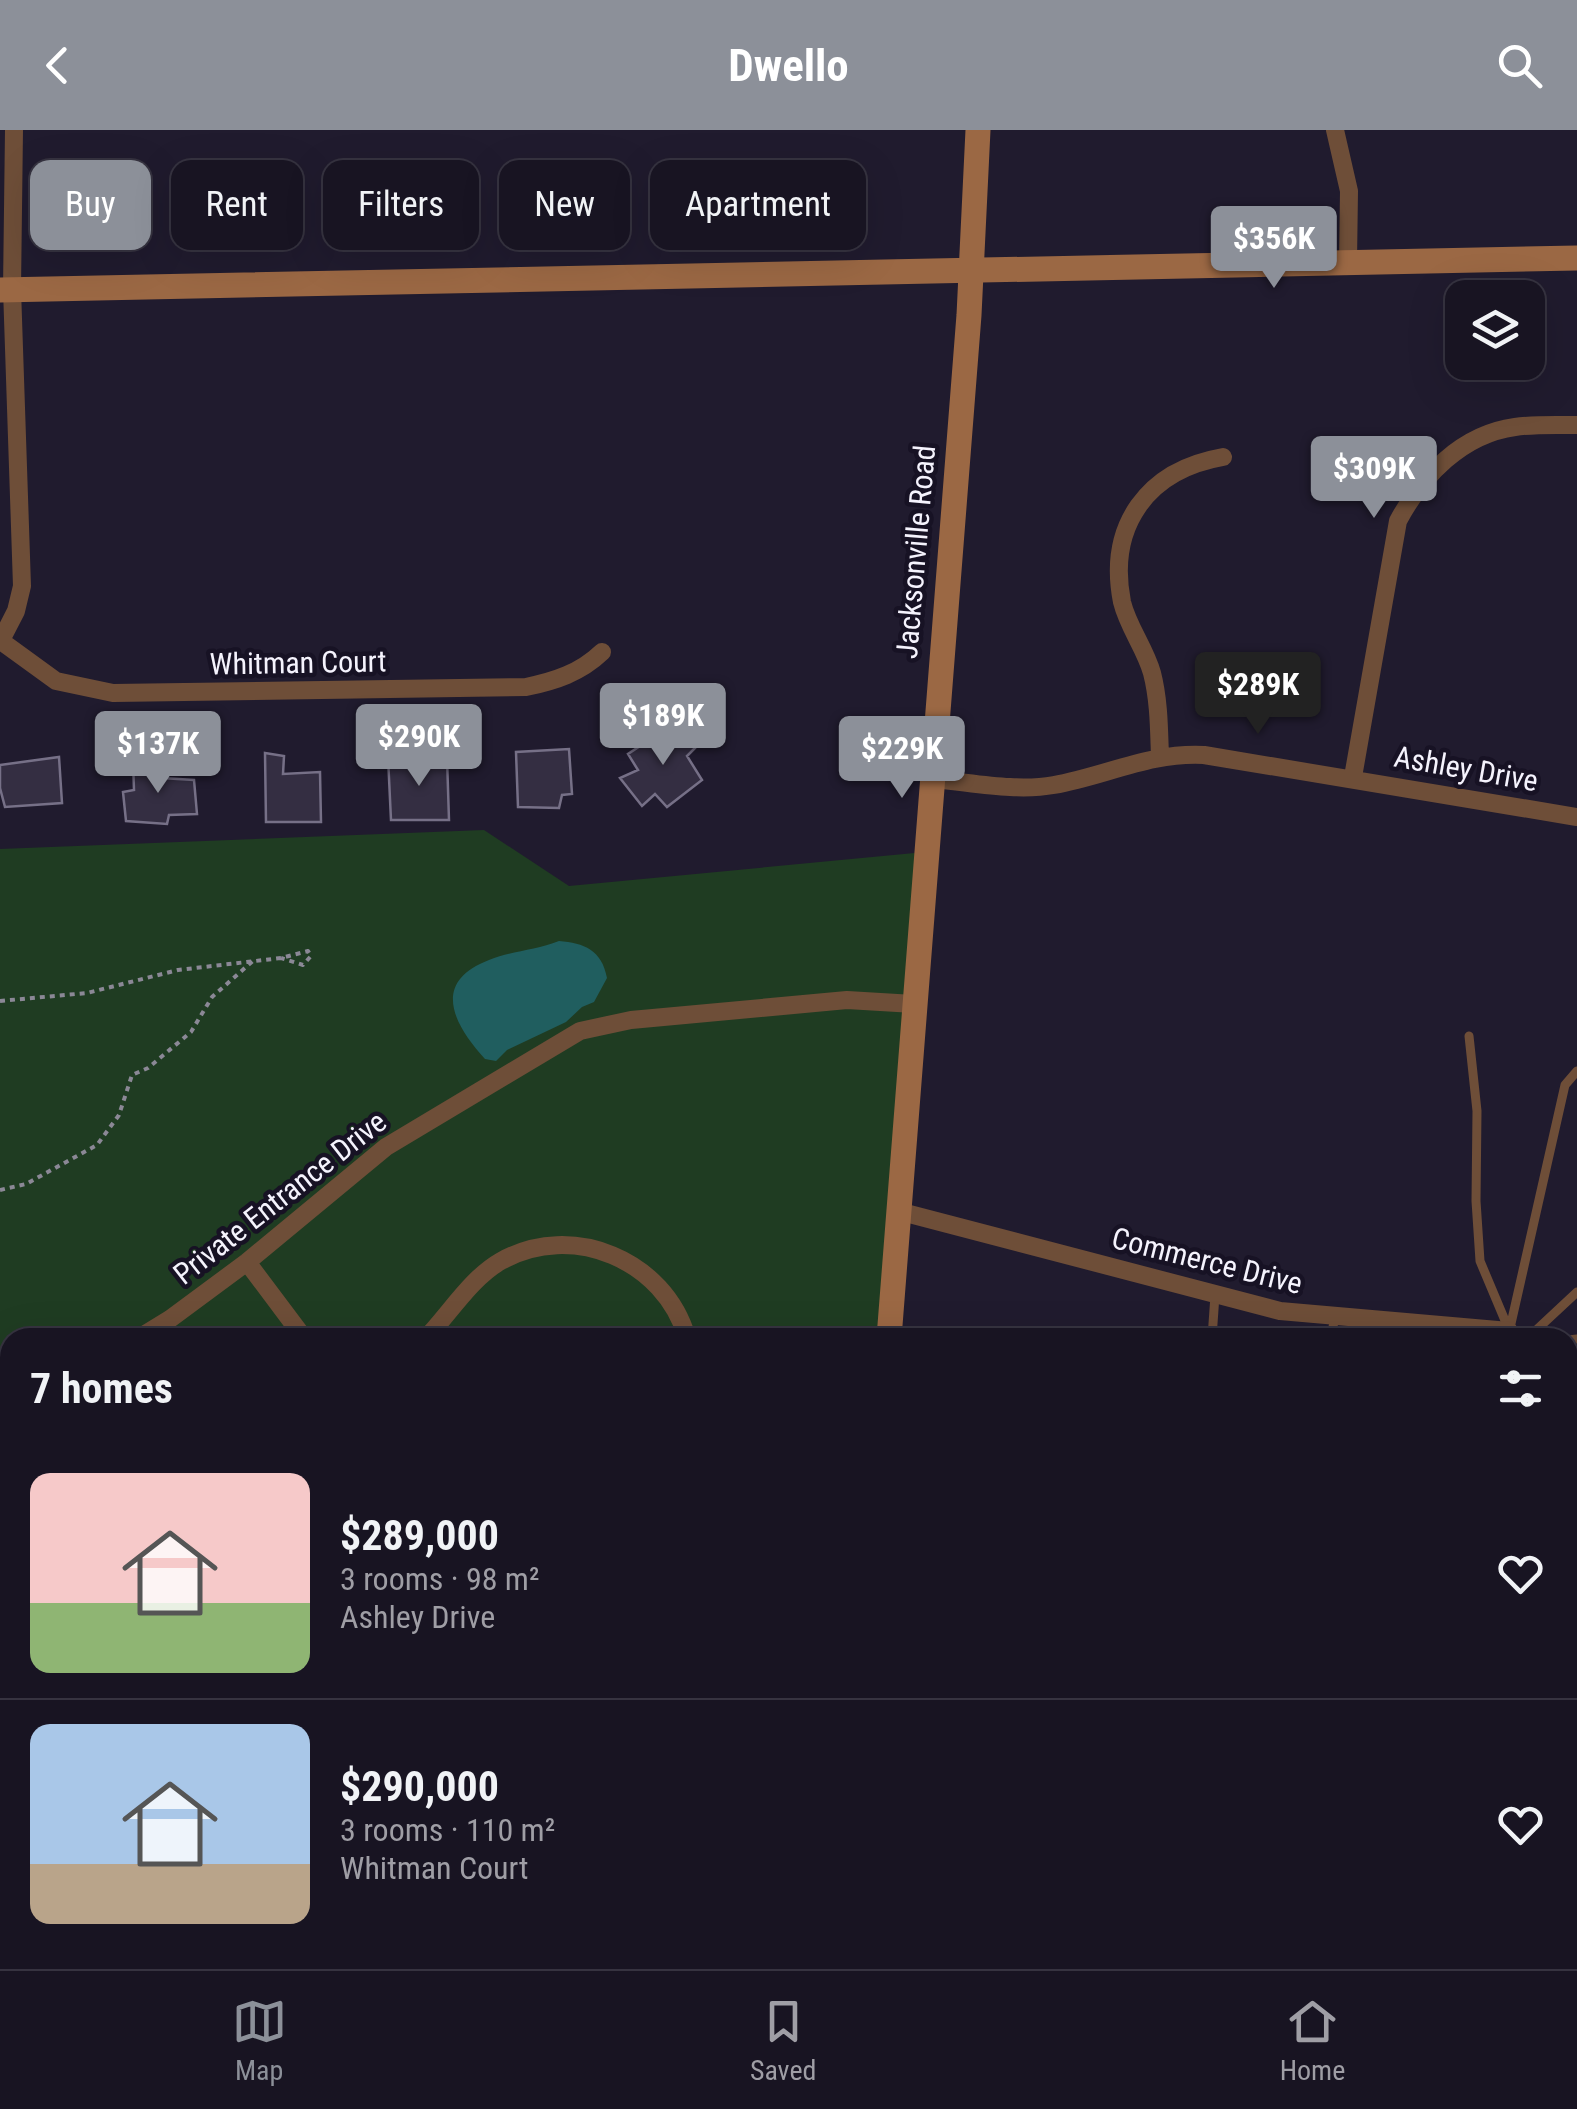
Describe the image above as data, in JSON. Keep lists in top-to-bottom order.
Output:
{
  "streets": {
    "main road": ["Jacksonville Road"],
    "street": [
      "Whitman Court",
      "Ashley Drive",
      "Private Entrance Drive",
      "Commerce Drive"
    ]
  },
  "crossings": [
    ["Jacksonville Road", "Ashley Drive"],
    ["Jacksonville Road", "Private Entrance Drive"],
    ["Jacksonville Road", "Commerce Drive"]
  ],
  "page": {
    "header": "Dwello",
    "chip": [
      "Buy",
      "Rent",
      "Filters",
      "New",
      "Apartment"
    ],
    "price": [
      "$356K",
      "$309K",
      "$289K",
      "$189K",
      "$290K",
      "$137K",
      "$229K"
    ],
    "heading": "7 homes",
    "list": [
      {
        "name": "$289,000",
        "note": "3 rooms · 98 m² · Ashley Drive"
      },
      {
        "name": "$290,000",
        "note": "3 rooms · 110 m² · Whitman Court"
      }
    ],
    "tabs": ["Map", "Saved", "Home"]
  }
}
